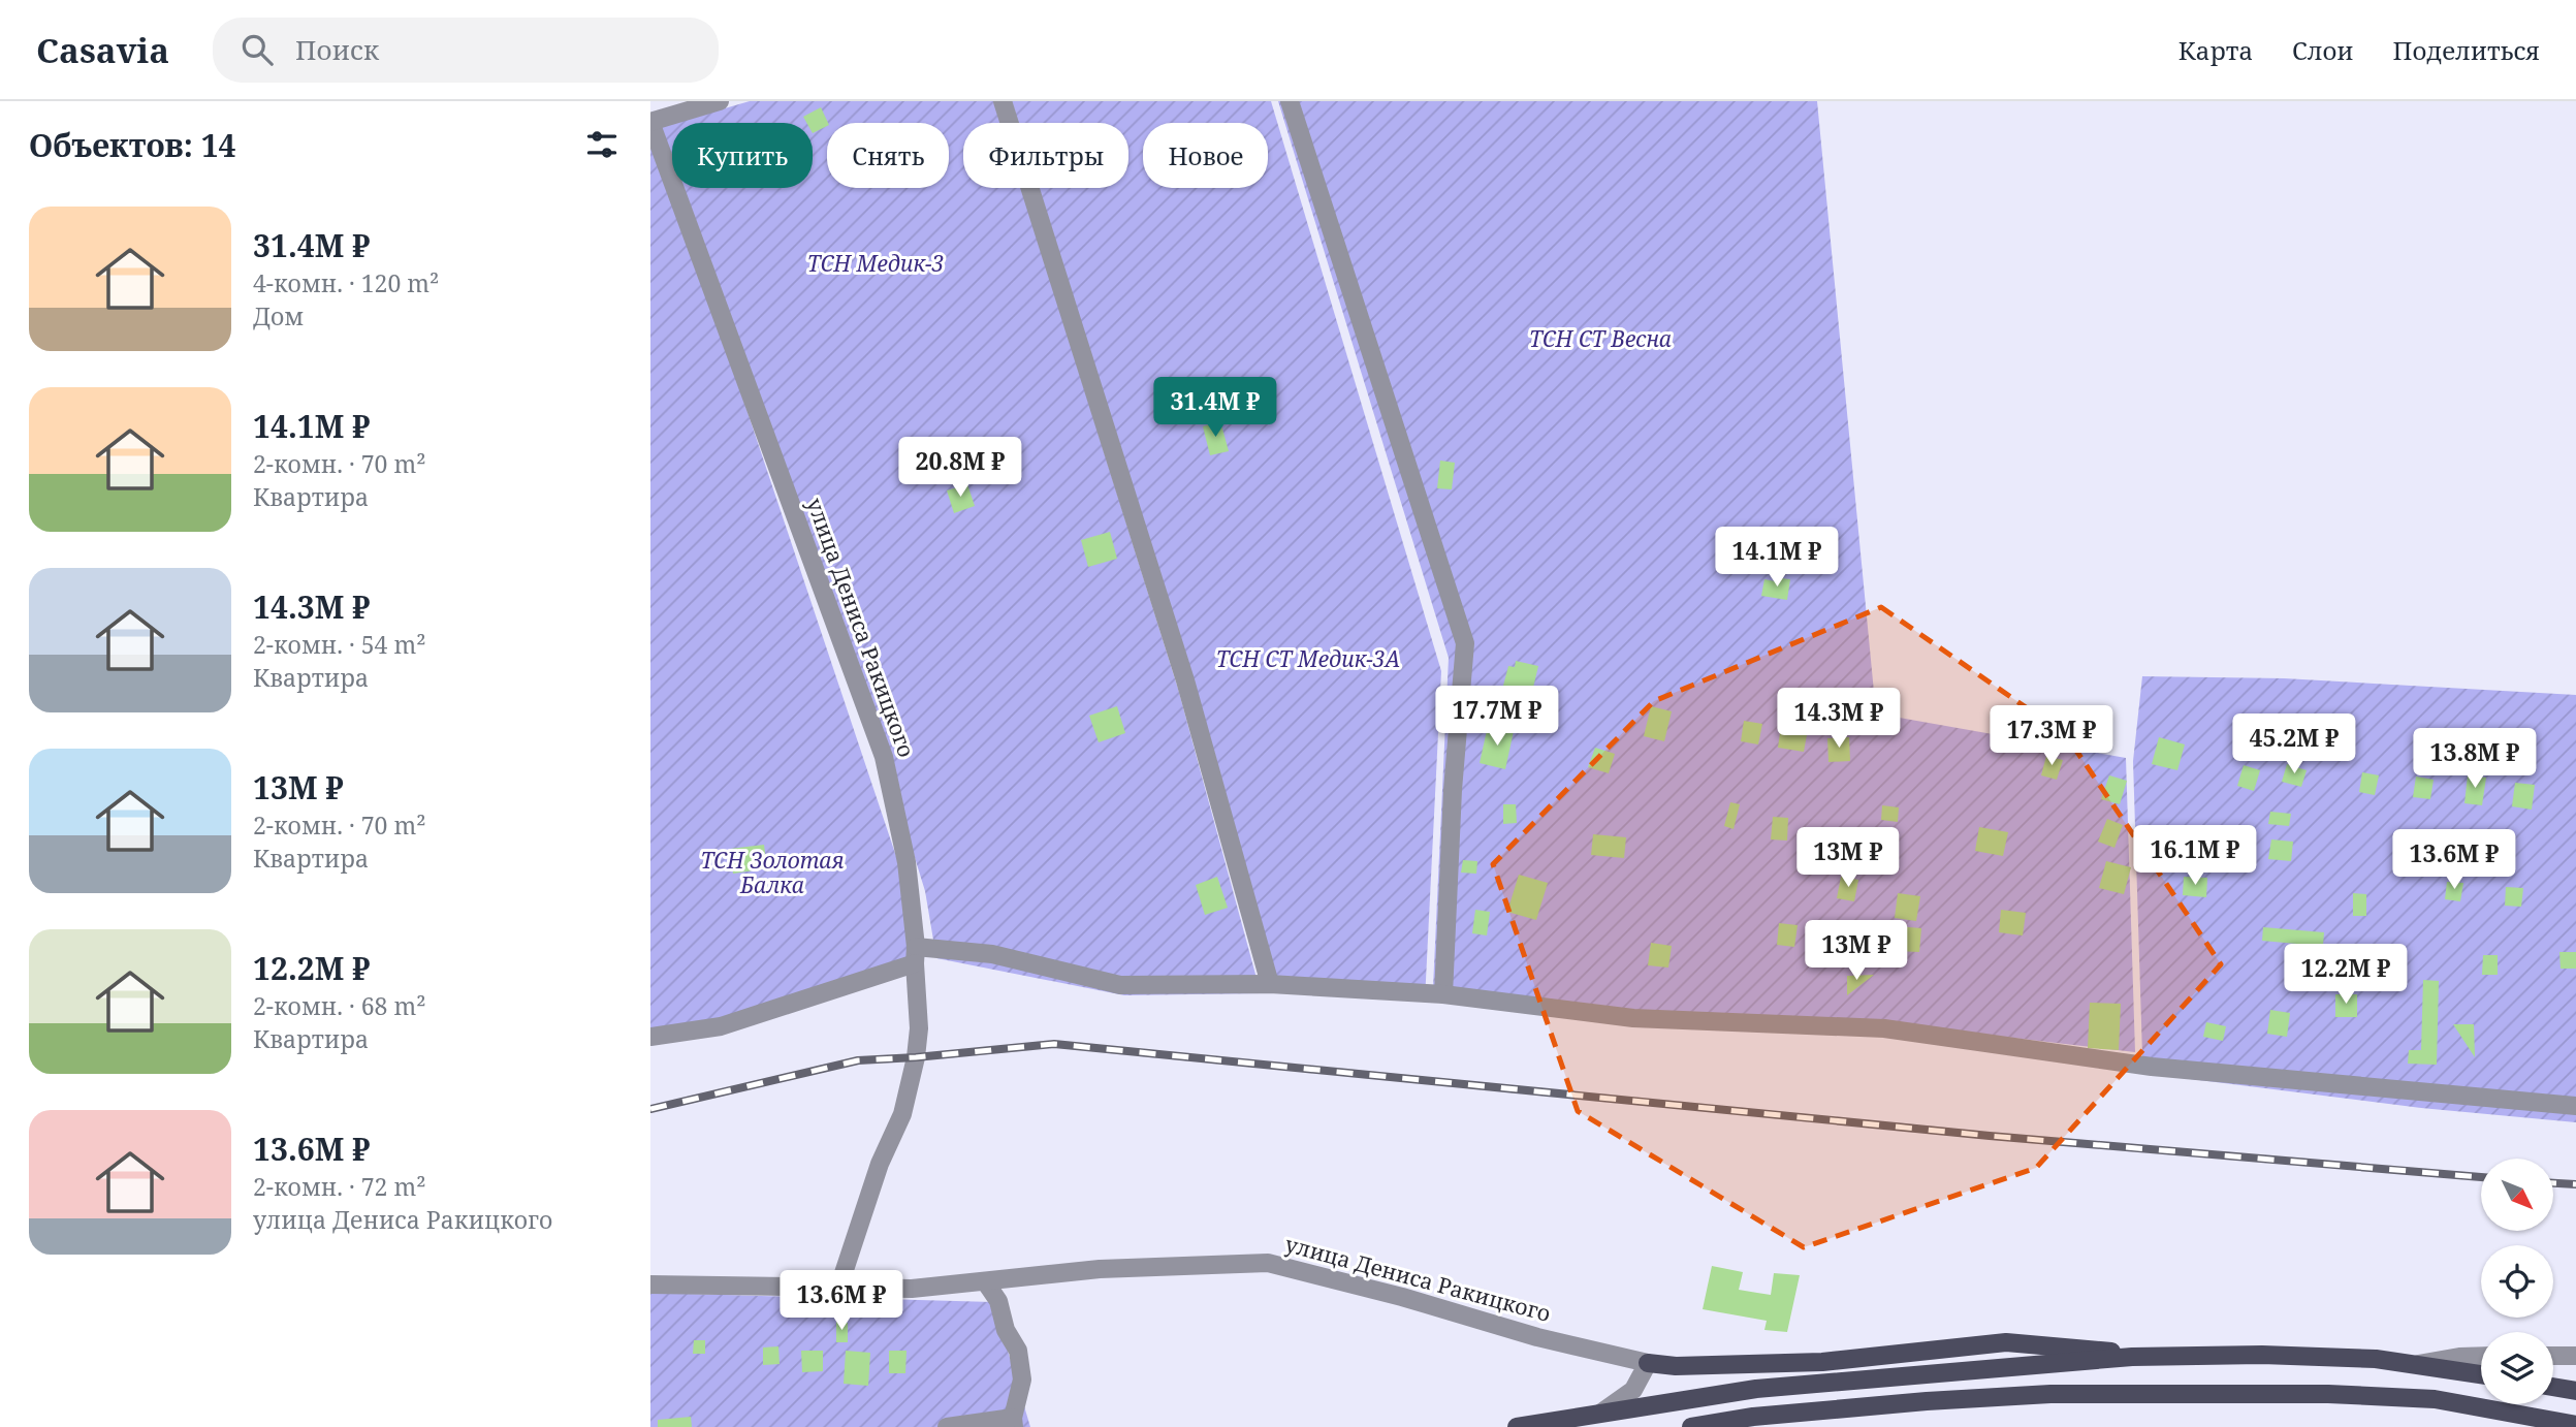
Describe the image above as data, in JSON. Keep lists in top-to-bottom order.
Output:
{
  "streets": {
    "street": ["улица Дениса Ракицкого"]
  },
  "parks": [
    "ТСН Медик-3",
    "ТСН СТ Весна",
    "ТСН СТ Медик-3А",
    "ТСН Золотая Балка"
  ],
  "north": "bottom right",
  "page": {
    "header": "Casavia",
    "search": "Поиск",
    "nav": ["Карта", "Слои", "Поделиться"],
    "heading": "Объектов: 14",
    "chip": [
      "Купить",
      "Снять",
      "Фильтры",
      "Новое"
    ],
    "list": [
      {
        "name": "31.4M ₽",
        "note": "4-комн. · 120 m² · Дом"
      },
      {
        "name": "14.1M ₽",
        "note": "2-комн. · 70 m² · Квартира"
      },
      {
        "name": "14.3M ₽",
        "note": "2-комн. · 54 m² · Квартира"
      },
      {
        "name": "13M ₽",
        "note": "2-комн. · 70 m² · Квартира"
      },
      {
        "name": "12.2M ₽",
        "note": "2-комн. · 68 m² · Квартира"
      },
      {
        "name": "13.6M ₽",
        "note": "2-комн. · 72 m² · улица Дениса Ракицкого"
      }
    ],
    "price": [
      "31.4M ₽",
      "20.8M ₽",
      "14.1M ₽",
      "17.7M ₽",
      "14.3M ₽",
      "17.3M ₽",
      "45.2M ₽",
      "13.8M ₽",
      "16.1M ₽",
      "13M ₽",
      "13.6M ₽",
      "13M ₽",
      "12.2M ₽",
      "13.6M ₽"
    ]
  }
}
